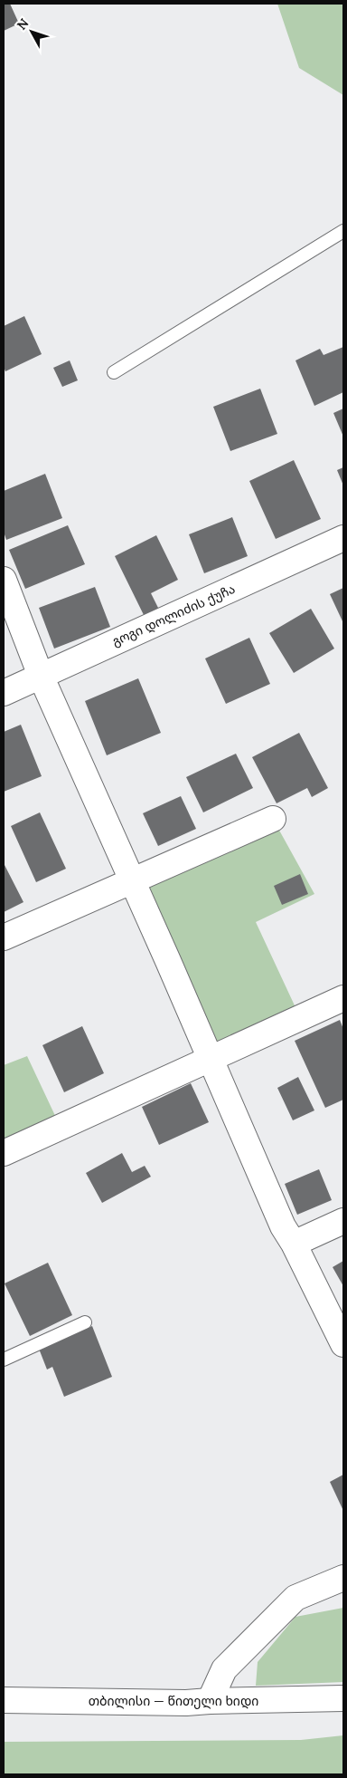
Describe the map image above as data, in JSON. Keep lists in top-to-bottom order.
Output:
{
  "streets": {
    "main road": ["გოგი დოლიძის ქუჩა", "თბილისი — წითელი ხიდი"]
  },
  "north": "top left"
}
